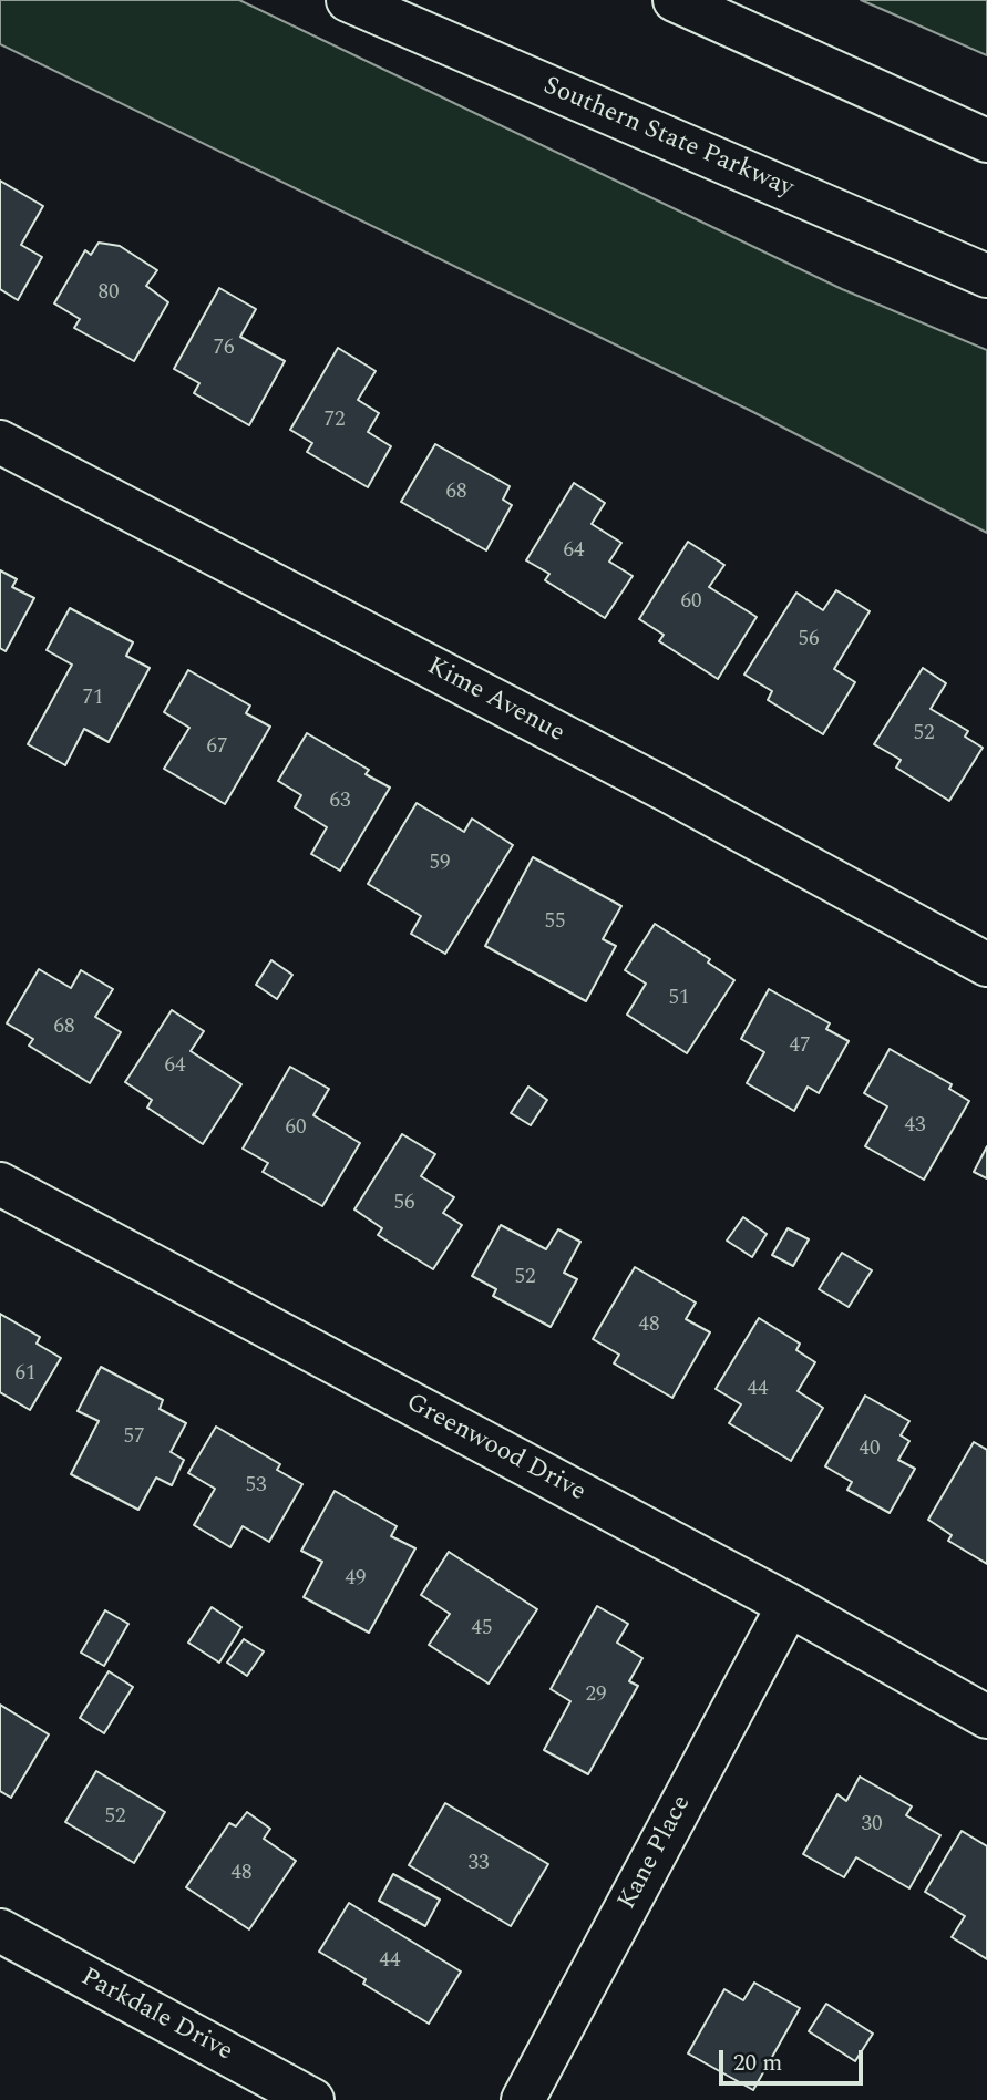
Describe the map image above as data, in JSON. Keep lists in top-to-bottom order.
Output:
{
  "streets": {
    "main road": [
      "Southern State Parkway",
      "Kime Avenue",
      "Greenwood Drive",
      "Kane Place",
      "Parkdale Drive"
    ]
  },
  "crossings": [
    ["Greenwood Drive", "Kane Place"]
  ],
  "house_numbers": [
    "80",
    "76",
    "72",
    "68",
    "64",
    "60",
    "56",
    "71",
    "52",
    "67",
    "63",
    "59",
    "55",
    "51",
    "68",
    "47",
    "64",
    "43",
    "60",
    "56",
    "52",
    "48",
    "61",
    "44",
    "57",
    "40",
    "53",
    "49",
    "45",
    "29",
    "52",
    "30",
    "33",
    "48",
    "44"
  ],
  "scale_bar": "20 m"
}
